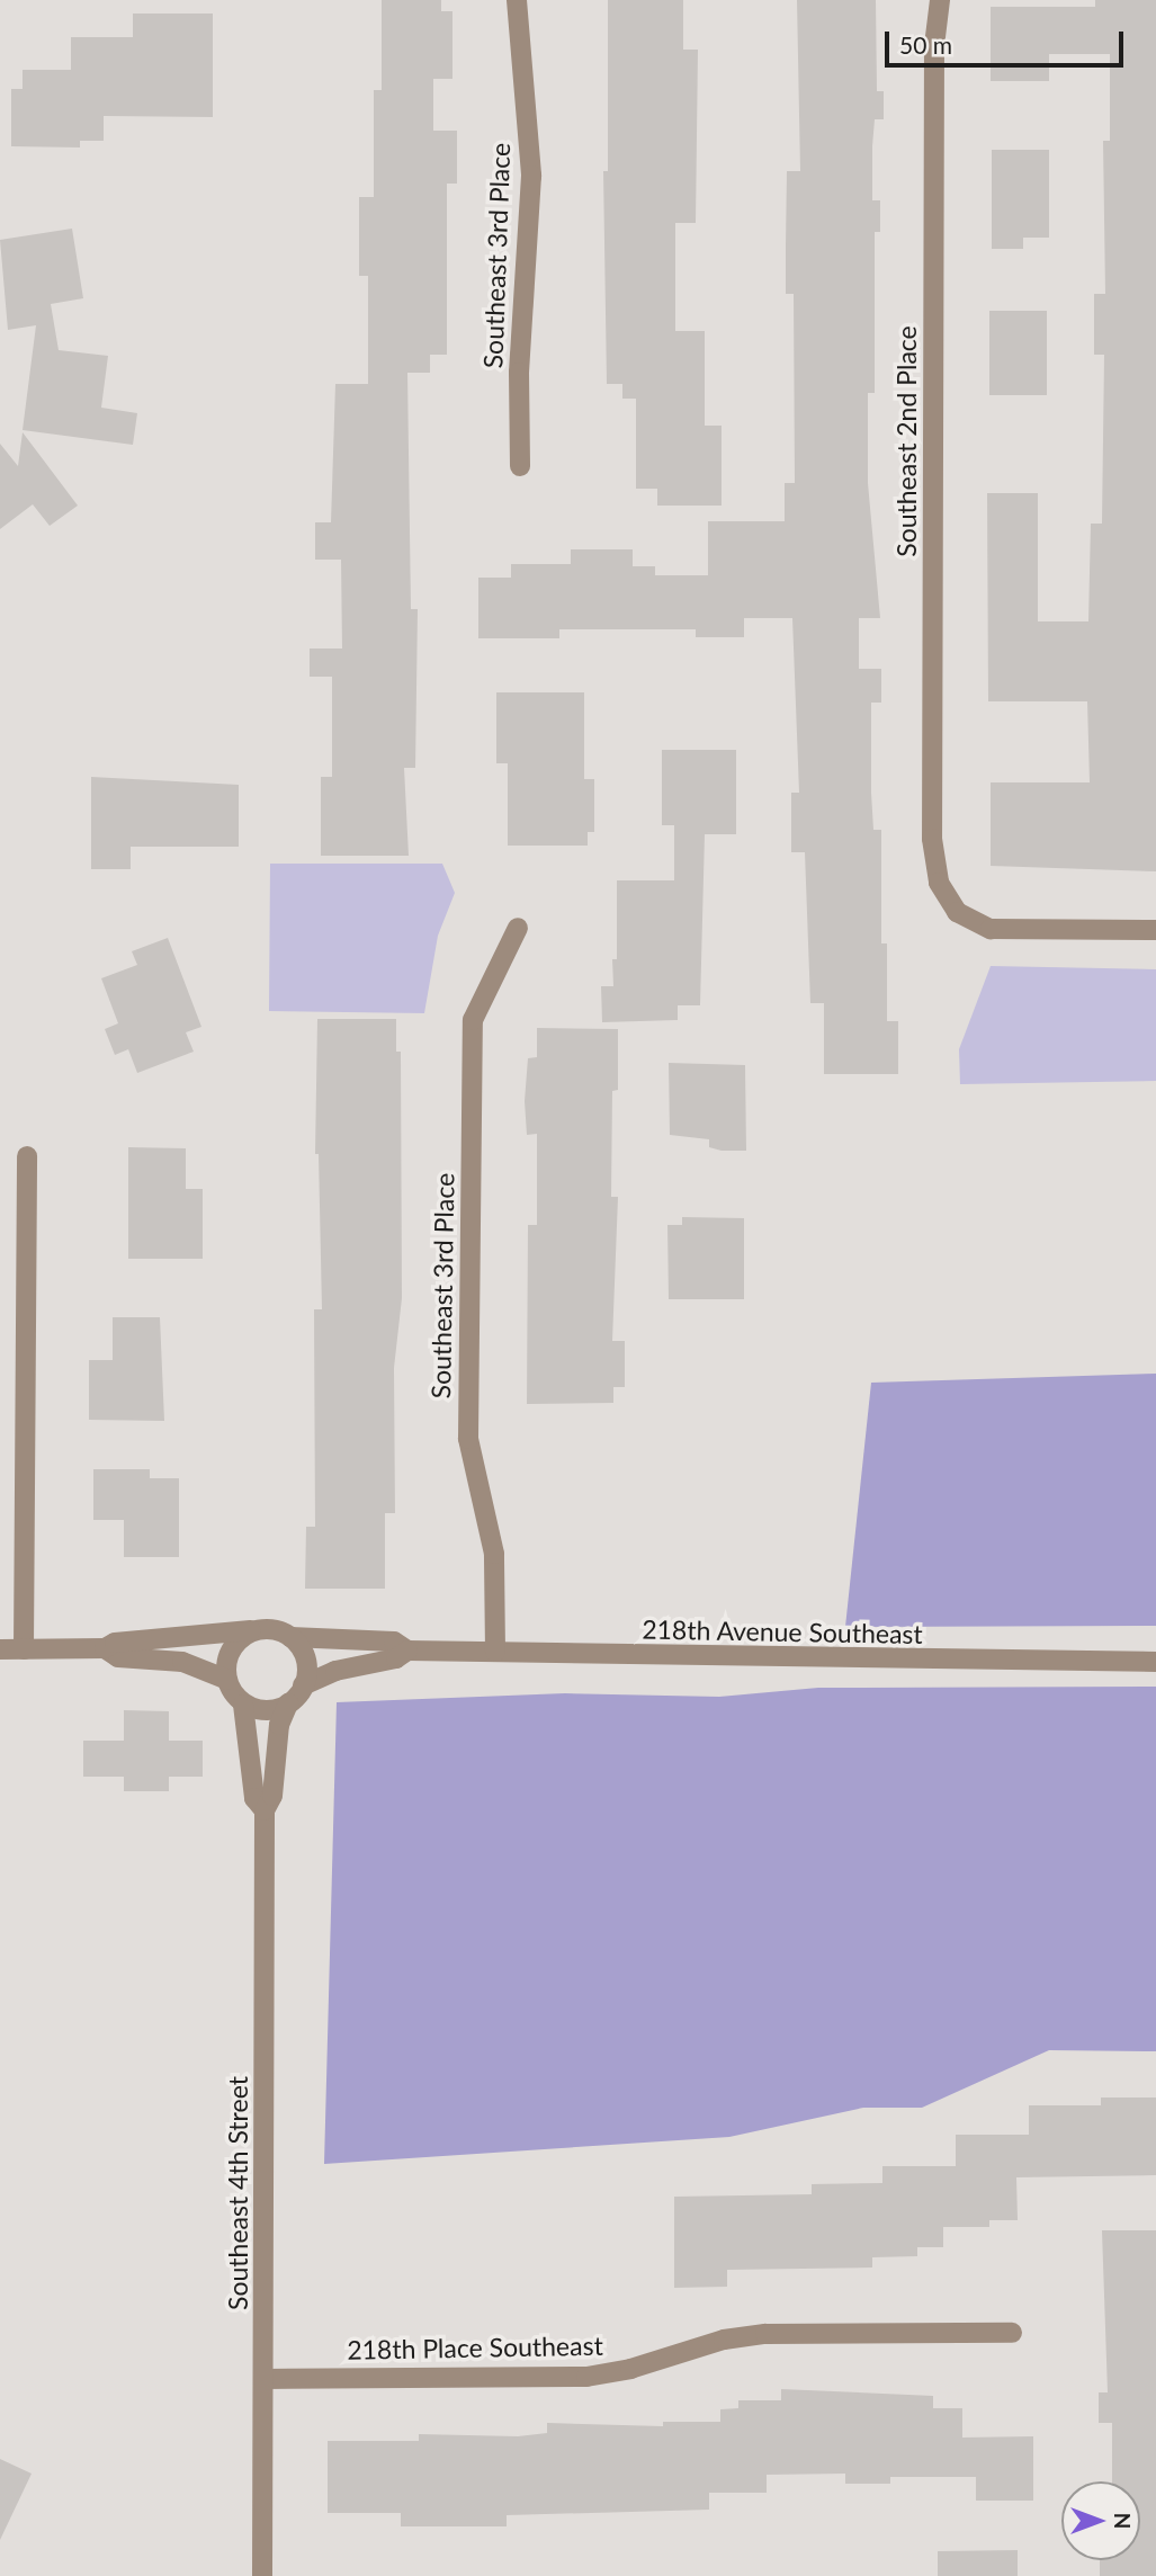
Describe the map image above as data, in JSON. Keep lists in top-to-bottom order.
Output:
{
  "streets": {
    "street": [
      "Southeast 3rd Place",
      "Southeast 2nd Place",
      "218th Avenue Southeast",
      "Southeast 4th Street",
      "218th Place Southeast"
    ]
  },
  "crossings": [
    ["Southeast 3rd Place", "218th Avenue Southeast"],
    ["218th Avenue Southeast", "Southeast 4th Street"],
    ["Southeast 4th Street", "218th Place Southeast"]
  ],
  "scale_bar": "50 m",
  "north": "right"
}
